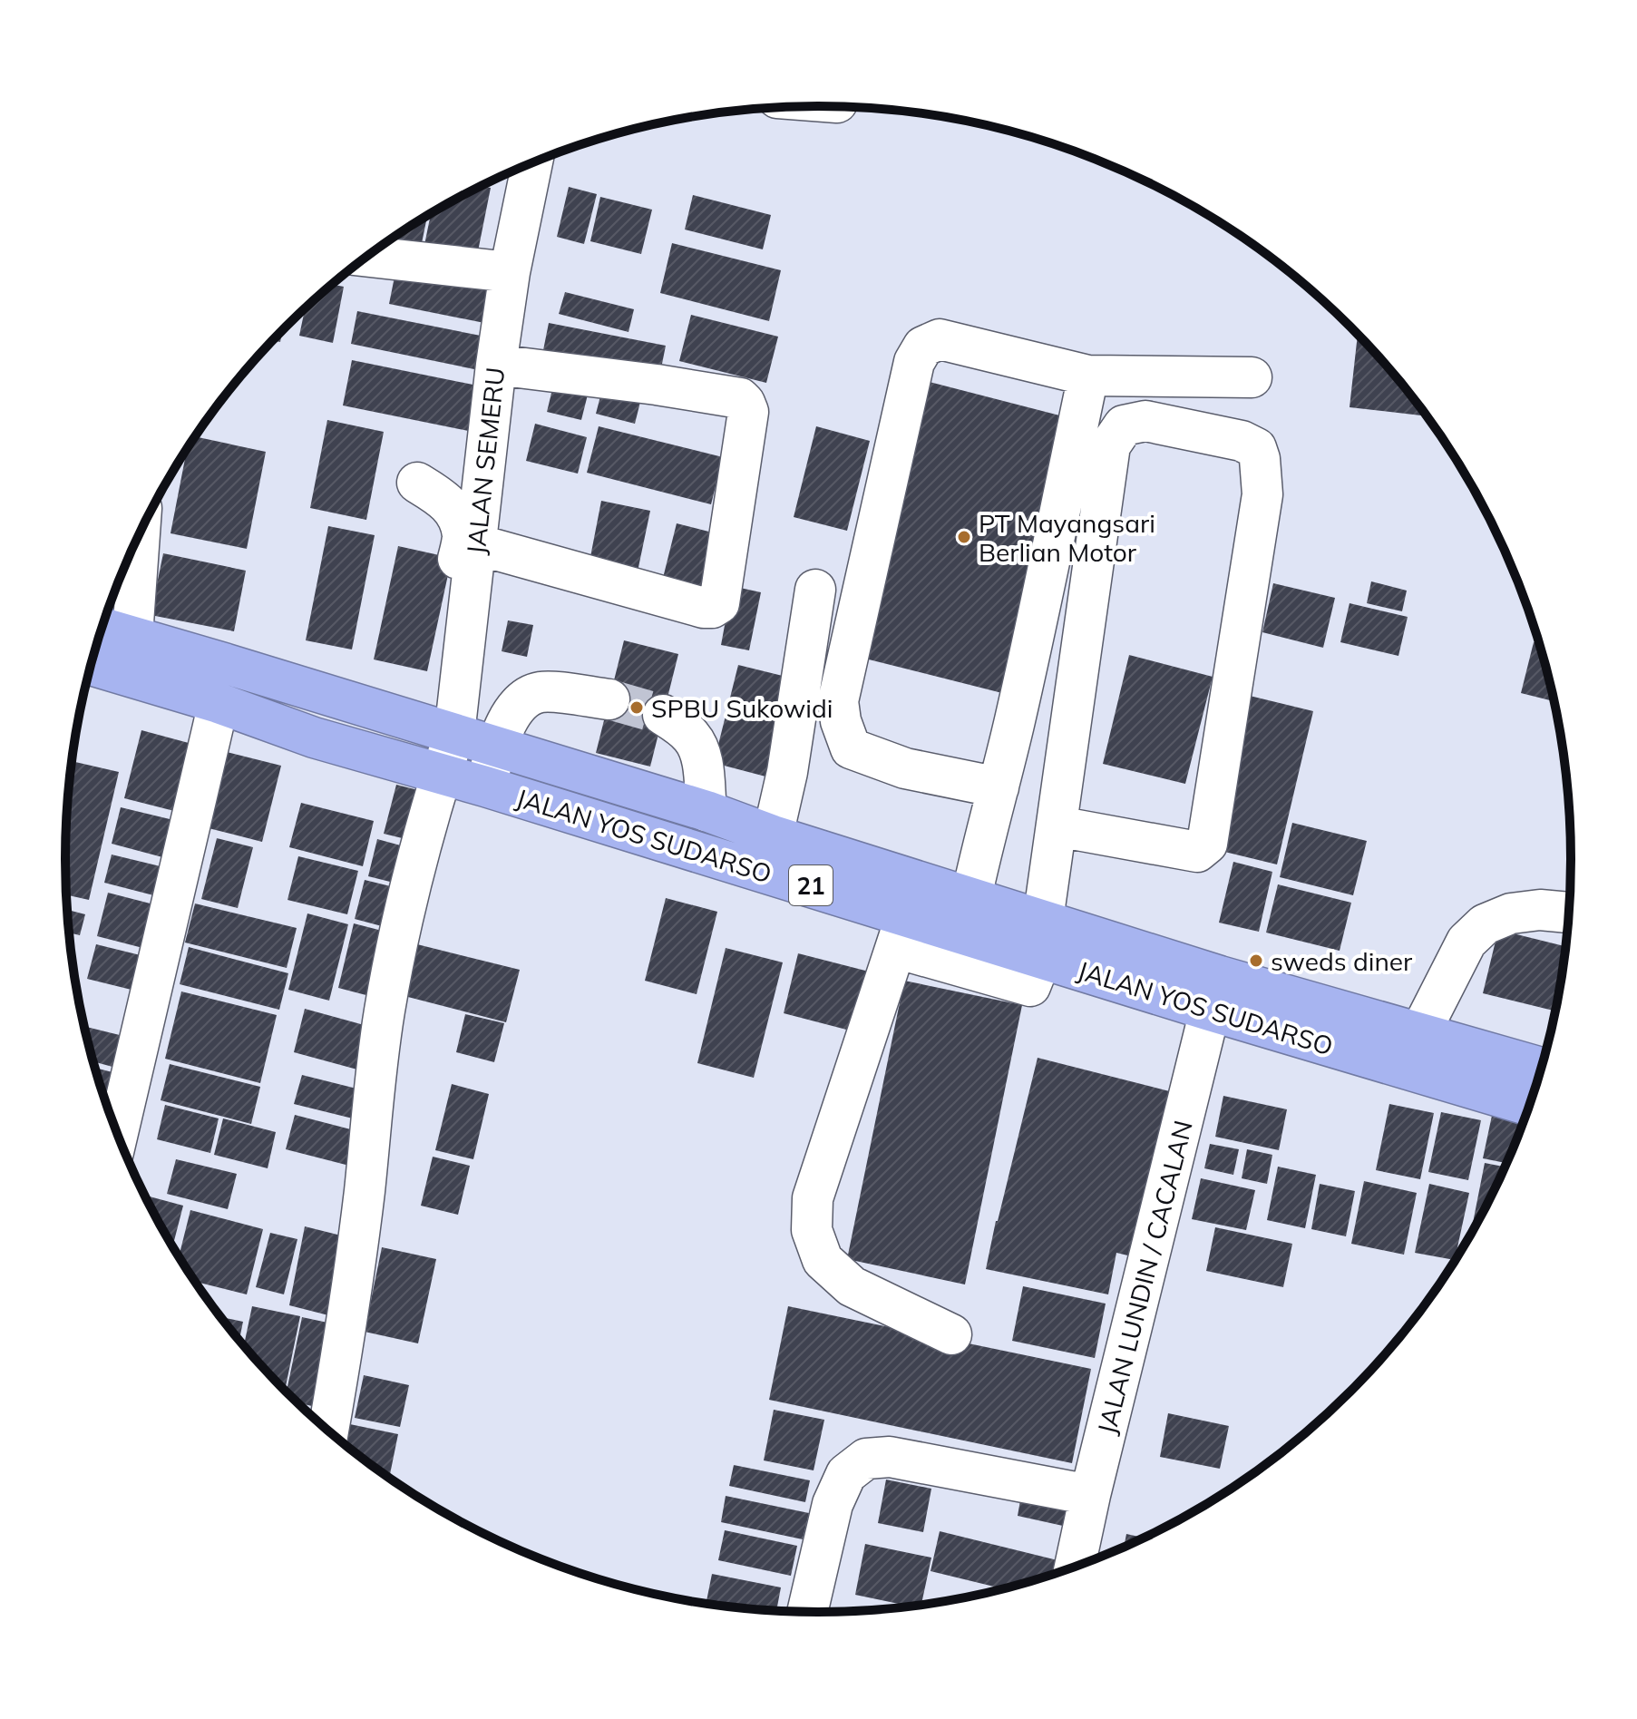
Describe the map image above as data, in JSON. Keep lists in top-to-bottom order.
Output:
{
  "streets": {
    "highway": ["JALAN YOS SUDARSO", "21"],
    "street": ["JALAN SEMERU", "JALAN LUNDIN / CACALAN"]
  },
  "crossings": [
    ["JALAN SEMERU", "JALAN YOS SUDARSO"],
    ["JALAN YOS SUDARSO", "JALAN LUNDIN / CACALAN"]
  ],
  "places": ["PT Mayangsari Berlian Motor", "SPBU Sukowidi", "sweds diner"]
}
